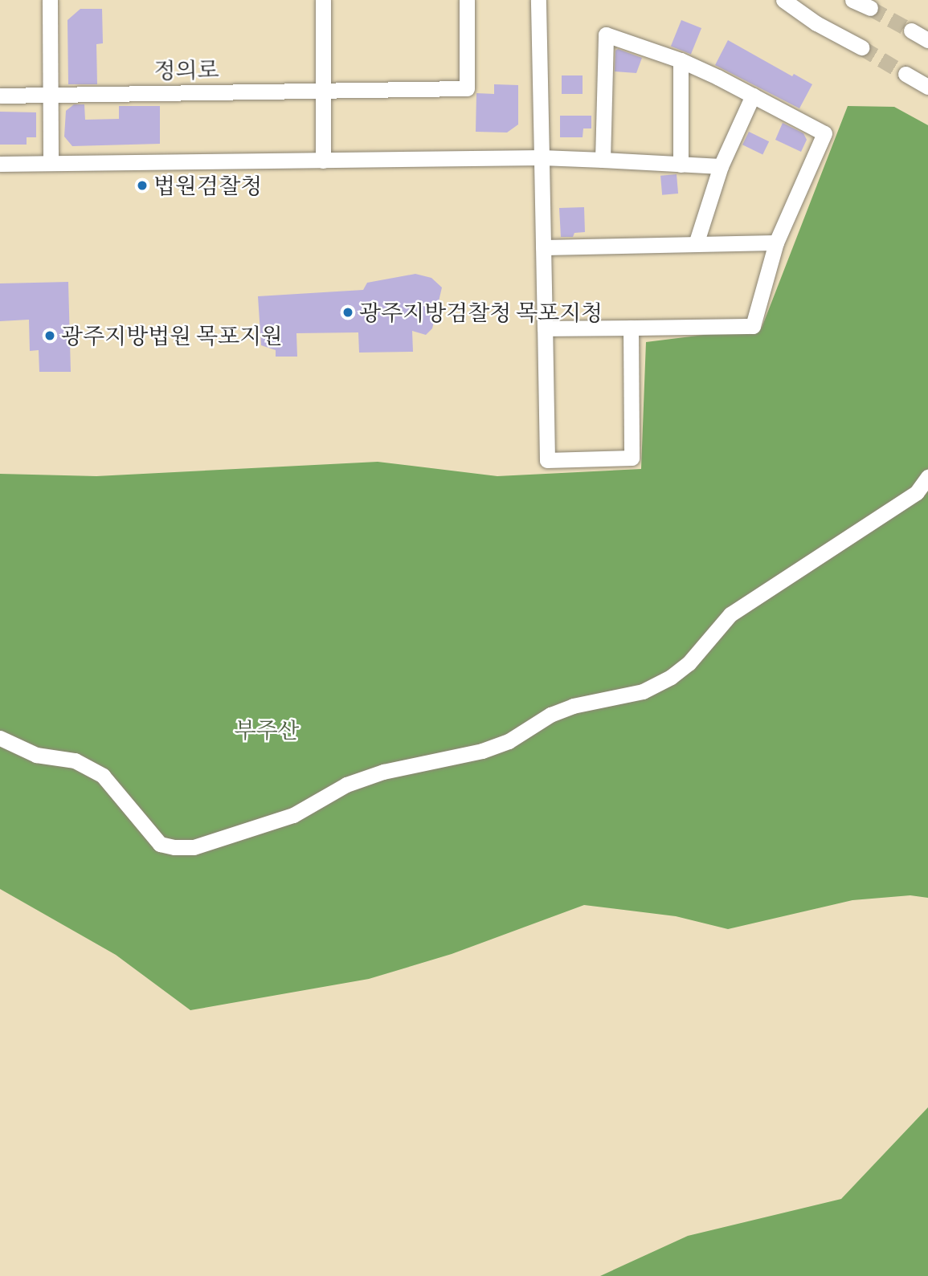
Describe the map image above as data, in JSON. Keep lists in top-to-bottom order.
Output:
{
  "streets": {
    "street": ["정의로"]
  },
  "parks": ["부주산"],
  "places": ["법원검찰청", "광주지방검찰청 목포지청", "광주지방법원 목포지원"]
}
